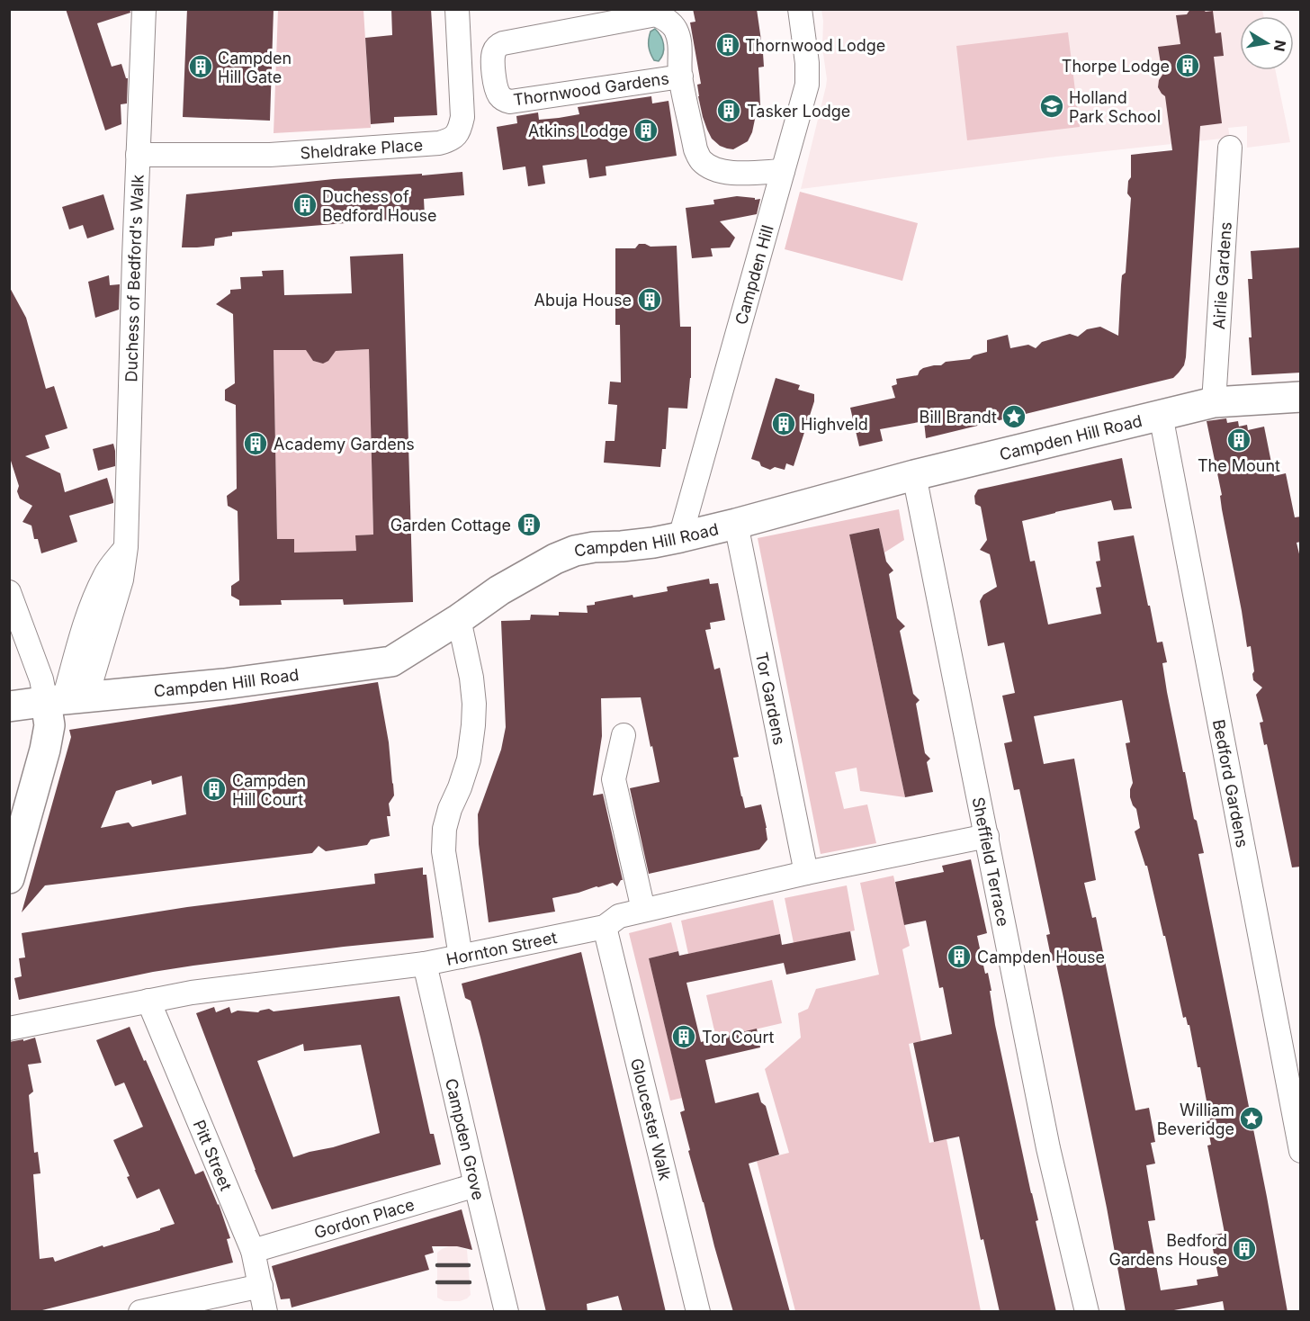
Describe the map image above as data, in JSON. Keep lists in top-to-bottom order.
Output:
{
  "streets": {
    "street": [
      "Thornwood Gardens",
      "Sheldrake Place",
      "Campden Hill",
      "Airlie Gardens",
      "Duchess of Bedford's Walk",
      "Campden Hill Road",
      "Tor Gardens",
      "Bedford Gardens",
      "Sheffield Terrace",
      "Hornton Street",
      "Gloucester Walk",
      "Campden Grove",
      "Pitt Street",
      "Gordon Place"
    ]
  },
  "crossings": [
    ["Thornwood Gardens", "Campden Hill"],
    ["Sheldrake Place", "Duchess of Bedford's Walk"],
    ["Campden Hill", "Campden Hill Road"],
    ["Airlie Gardens", "Campden Hill Road"],
    ["Duchess of Bedford's Walk", "Campden Hill Road"],
    ["Campden Hill Road", "Tor Gardens"],
    ["Campden Hill Road", "Bedford Gardens"],
    ["Campden Hill Road", "Sheffield Terrace"],
    ["Tor Gardens", "Hornton Street"],
    ["Sheffield Terrace", "Hornton Street"],
    ["Hornton Street", "Gloucester Walk"],
    ["Hornton Street", "Campden Grove"],
    ["Hornton Street", "Pitt Street"],
    ["Campden Grove", "Gordon Place"],
    ["Pitt Street", "Gordon Place"]
  ],
  "places": {
    "building": [
      "Thornwood Lodge",
      "Thorpe Lodge",
      "Campden Hill Gate",
      "Tasker Lodge",
      "Atkins Lodge",
      "Duchess of Bedford House",
      "Abuja House",
      "Highveld",
      "The Mount",
      "Academy Gardens",
      "Garden Cottage",
      "Campden Hill Court",
      "Campden House",
      "Tor Court",
      "Bedford Gardens House"
    ],
    "school or university": ["Holland Park School"],
    "place": ["Bill Brandt", "William Beveridge"]
  },
  "north": "right"
}
